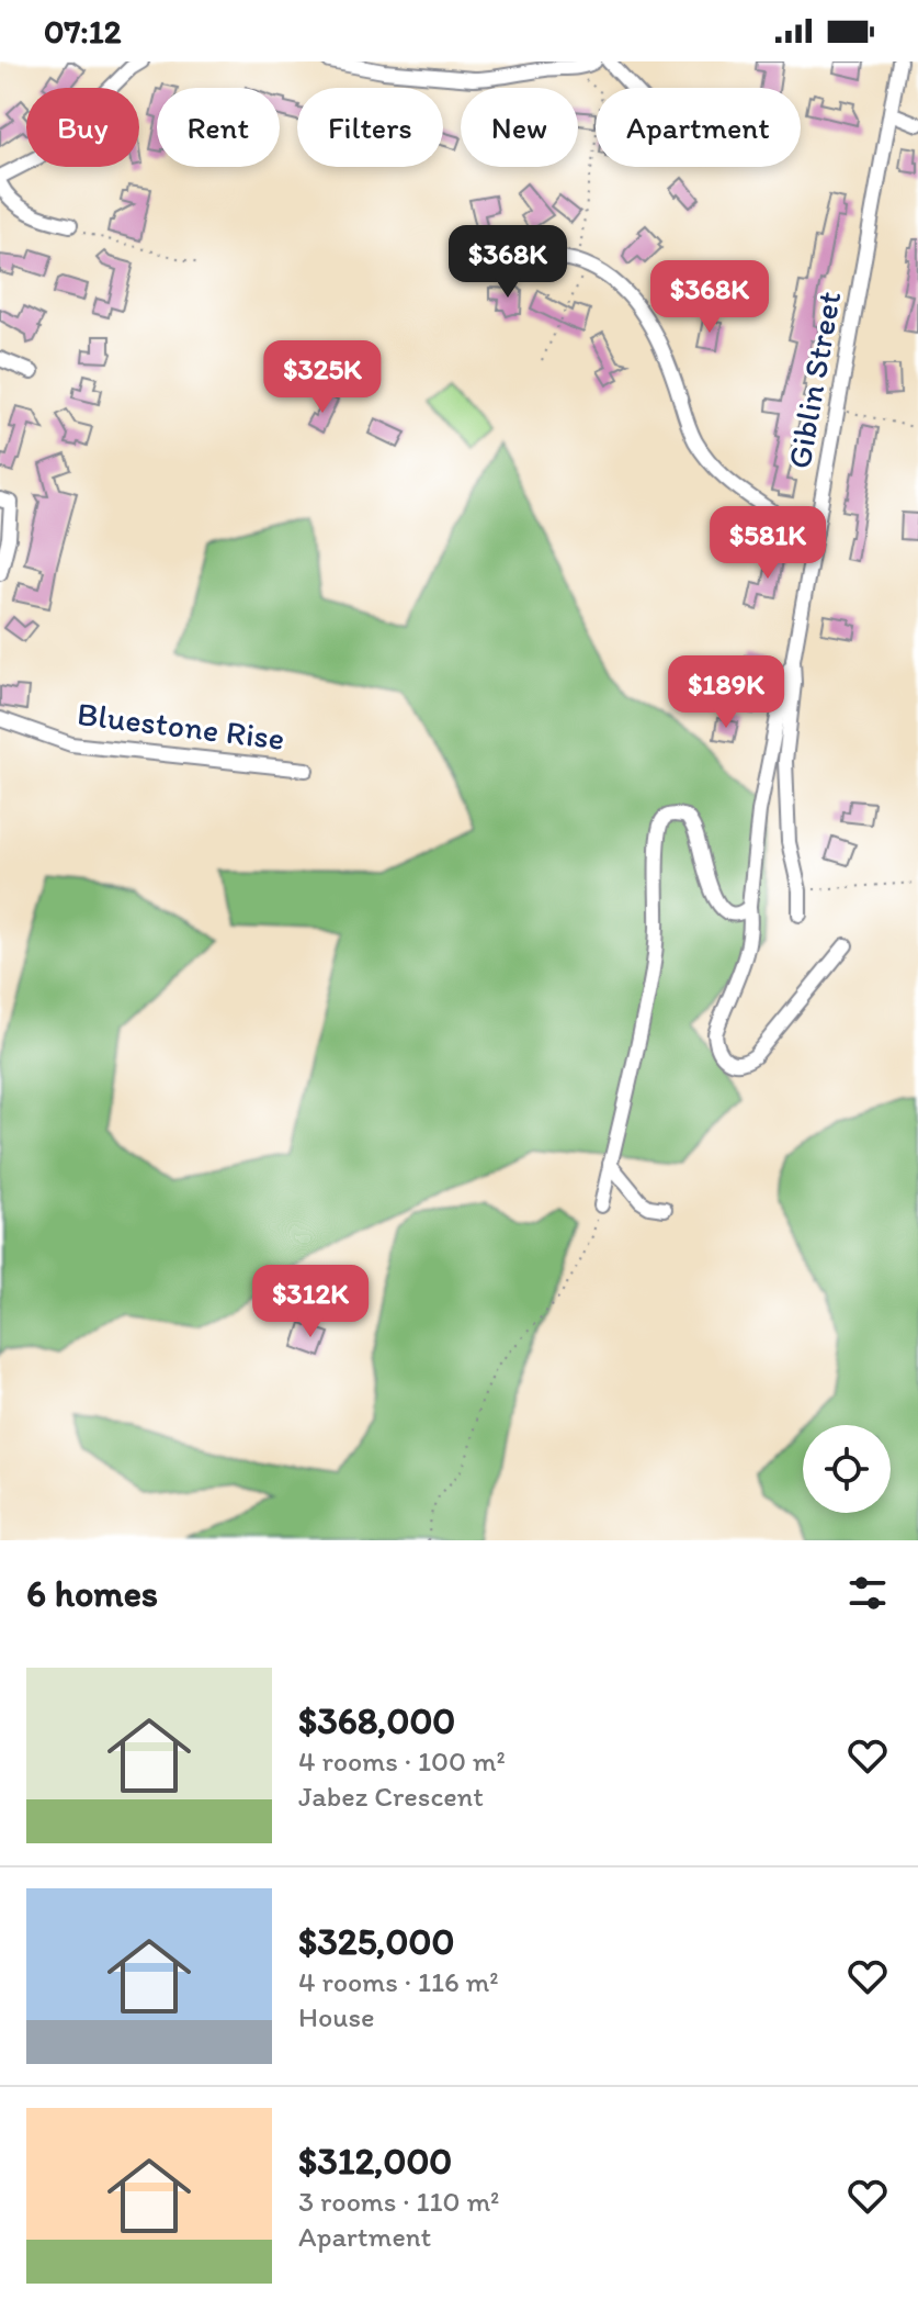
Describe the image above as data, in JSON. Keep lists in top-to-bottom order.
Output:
{
  "streets": {
    "street": ["Giblin Street", "Bluestone Rise"]
  },
  "page": {
    "status": "07:12",
    "chip": [
      "Buy",
      "Rent",
      "Filters",
      "New",
      "Apartment"
    ],
    "price": [
      "$368K",
      "$368K",
      "$325K",
      "$581K",
      "$189K",
      "$312K"
    ],
    "heading": "6 homes",
    "list": [
      {
        "name": "$368,000",
        "note": "4 rooms · 100 m² · Jabez Crescent"
      },
      {
        "name": "$325,000",
        "note": "4 rooms · 116 m² · House"
      },
      {
        "name": "$312,000",
        "note": "3 rooms · 110 m² · Apartment"
      }
    ]
  }
}
